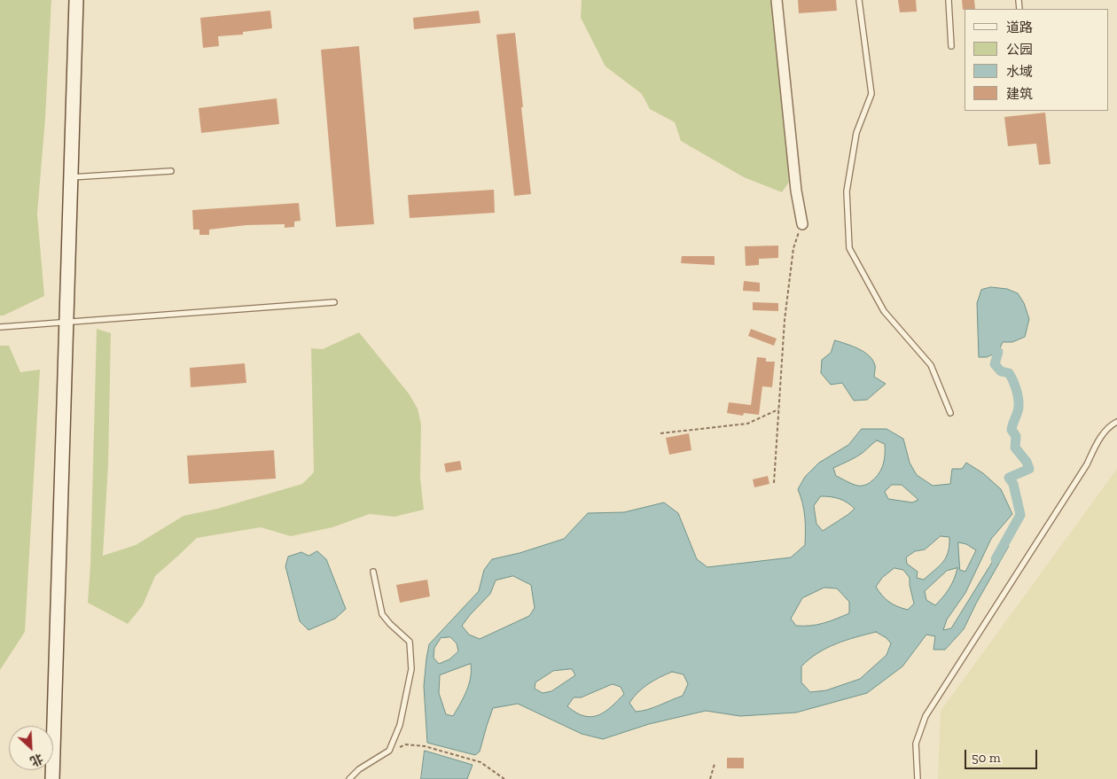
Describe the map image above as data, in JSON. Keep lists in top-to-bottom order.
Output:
{
  "legend": [
    "道路",
    "公园",
    "水域",
    "建筑"
  ],
  "scale_bar": "50 m",
  "north": "bottom right"
}
